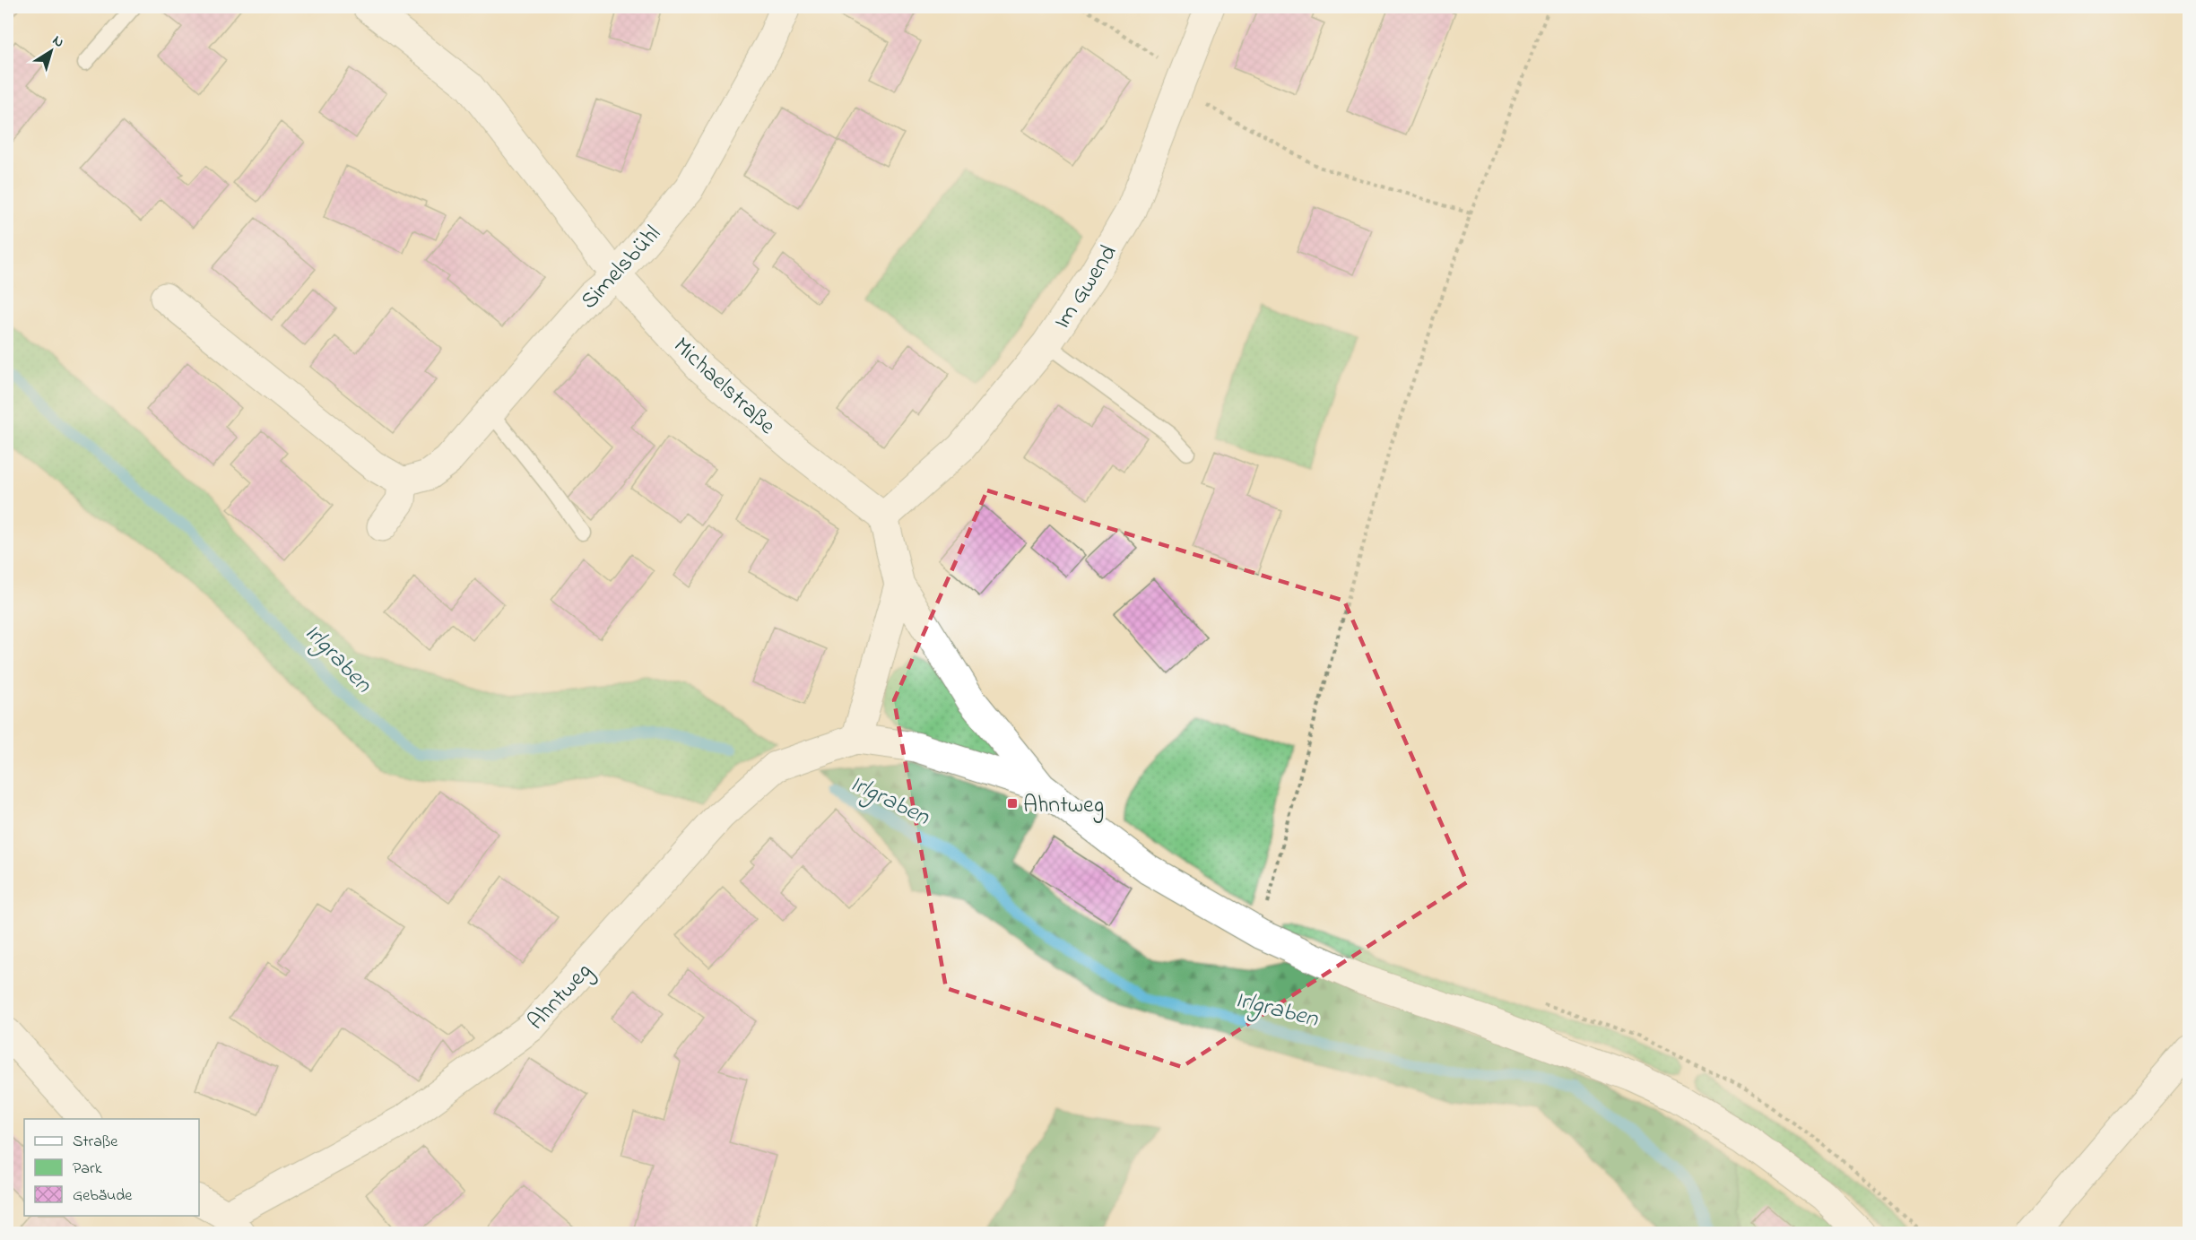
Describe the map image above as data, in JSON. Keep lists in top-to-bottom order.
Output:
{
  "streets": {
    "street": [
      "Simelsbühl",
      "Im Gwend",
      "Michaelstraße",
      "Ahntweg"
    ]
  },
  "crossings": [
    ["Simelsbühl", "Michaelstraße"],
    ["Im Gwend", "Michaelstraße"]
  ],
  "water": ["Irlgraben"],
  "places": {
    "transit": ["Ahntweg"]
  },
  "legend": ["Straße", "Park", "Gebäude"],
  "north": "top right"
}
